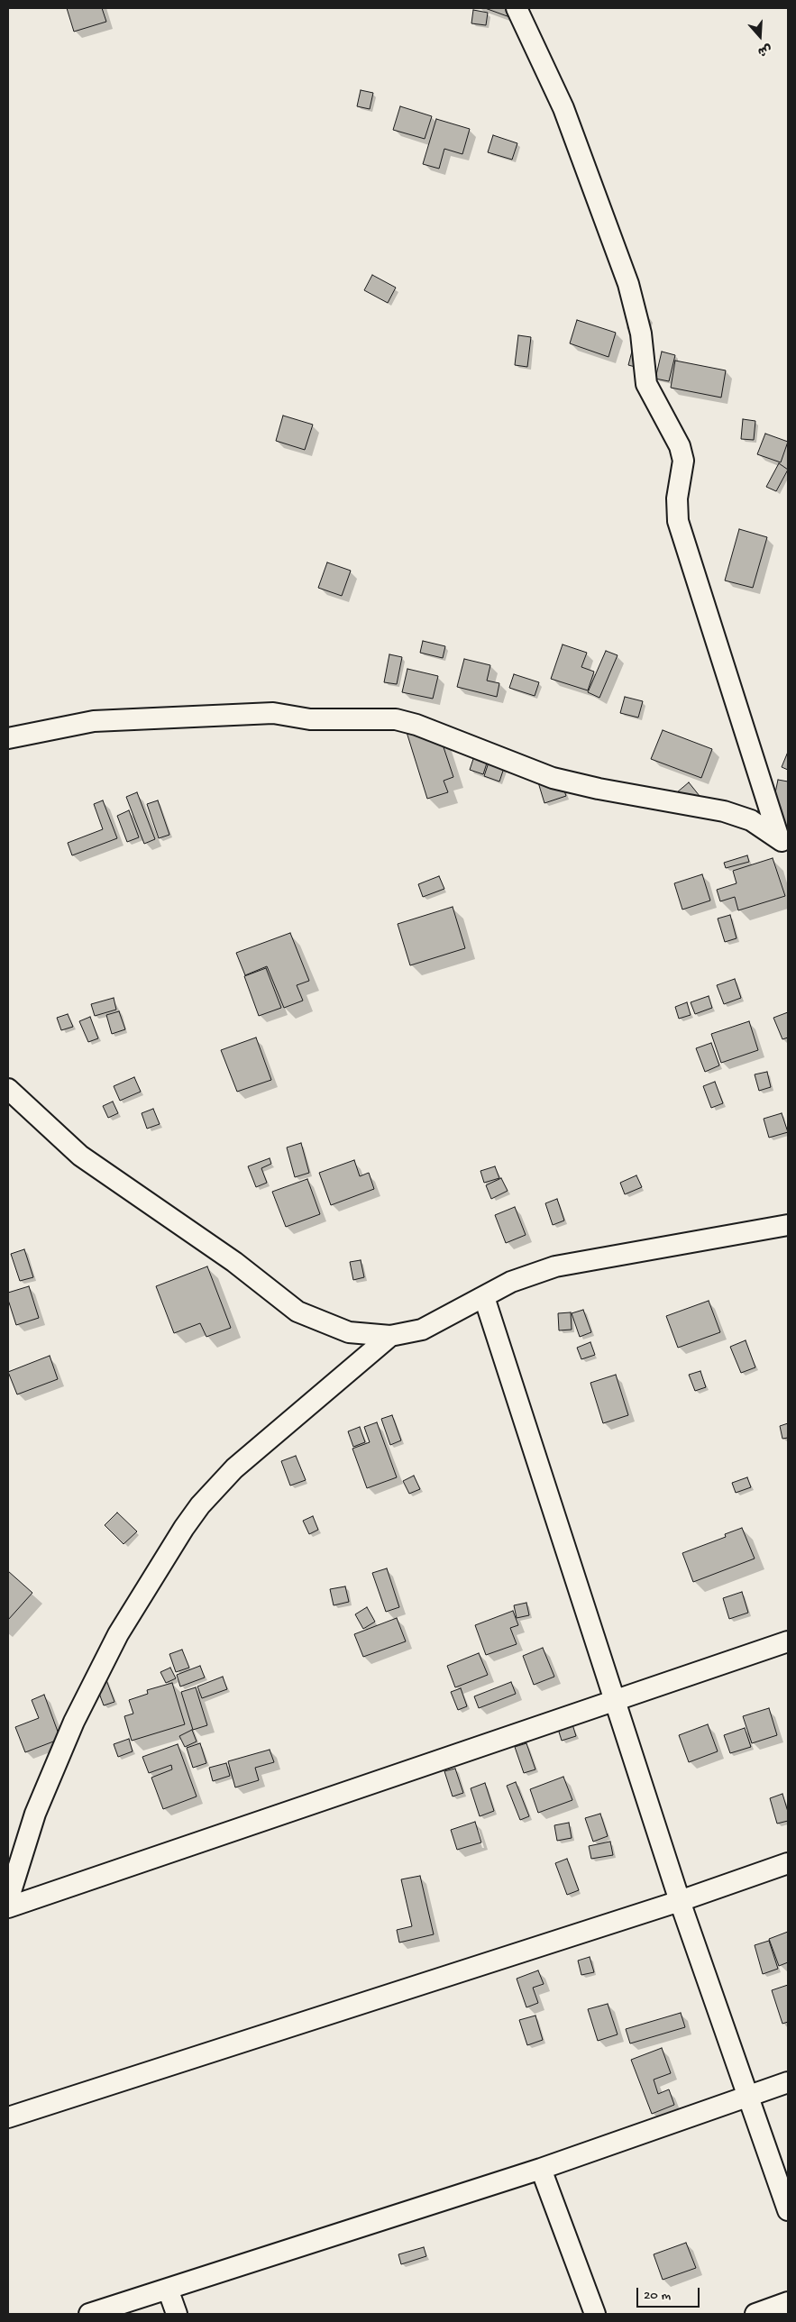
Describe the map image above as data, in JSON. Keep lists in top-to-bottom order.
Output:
{
  "scale_bar": "20 m",
  "north": "bottom"
}
